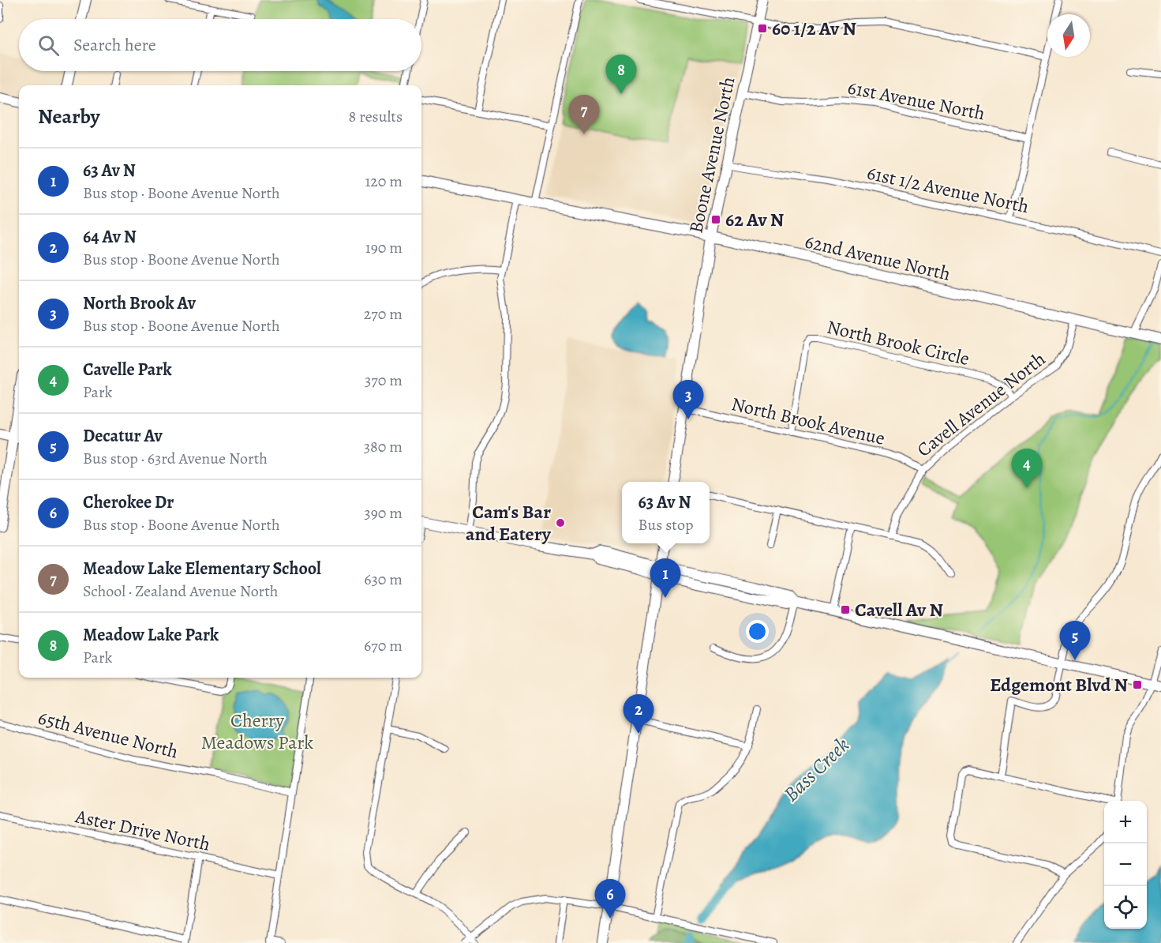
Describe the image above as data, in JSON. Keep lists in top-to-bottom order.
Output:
{
  "streets": {
    "street": [
      "61st Avenue North",
      "Boone Avenue North",
      "61st 1/2 Avenue North",
      "62nd Avenue North",
      "North Brook Circle",
      "Cavell Avenue North",
      "North Brook Avenue",
      "65th Avenue North",
      "Aster Drive North"
    ]
  },
  "crossings": [
    ["61st Avenue North", "Boone Avenue North"],
    ["Boone Avenue North", "61st 1/2 Avenue North"],
    ["Boone Avenue North", "62nd Avenue North"],
    ["Boone Avenue North", "North Brook Avenue"],
    ["62nd Avenue North", "Cavell Avenue North"],
    ["North Brook Circle", "Cavell Avenue North"],
    ["North Brook Circle", "North Brook Avenue"],
    ["Cavell Avenue North", "North Brook Avenue"]
  ],
  "water": ["Bass Creek"],
  "parks": ["Cherry Meadows Park"],
  "places": {
    "transit": [
      "60 1/2 Av N",
      "62 Av N",
      "Cavell Av N",
      "Edgemont Blvd N"
    ],
    "other": ["Cam's Bar and Eatery"]
  },
  "north": "bottom",
  "page": {
    "search": "Search here",
    "pins": [
      "8",
      "7",
      "3",
      "4",
      "1",
      "5",
      "2",
      "6"
    ],
    "heading": ["Nearby", "8 results"],
    "list": [
      {
        "mark": "1",
        "name": "63 Av N",
        "note": "Bus stop · Boone Avenue North",
        "value": "120 m"
      },
      {
        "mark": "2",
        "name": "64 Av N",
        "note": "Bus stop · Boone Avenue North",
        "value": "190 m"
      },
      {
        "mark": "3",
        "name": "North Brook Av",
        "note": "Bus stop · Boone Avenue North",
        "value": "270 m"
      },
      {
        "mark": "4",
        "name": "Cavelle Park",
        "note": "Park",
        "value": "370 m"
      },
      {
        "mark": "5",
        "name": "Decatur Av",
        "note": "Bus stop · 63rd Avenue North",
        "value": "380 m"
      },
      {
        "mark": "6",
        "name": "Cherokee Dr",
        "note": "Bus stop · Boone Avenue North",
        "value": "390 m"
      },
      {
        "mark": "7",
        "name": "Meadow Lake Elementary School",
        "note": "School · Zealand Avenue North",
        "value": "630 m"
      },
      {
        "mark": "8",
        "name": "Meadow Lake Park",
        "note": "Park",
        "value": "670 m"
      }
    ],
    "popup": ["63 Av N", "Bus stop"],
    "map_buttons": ["+", "−"]
  }
}
